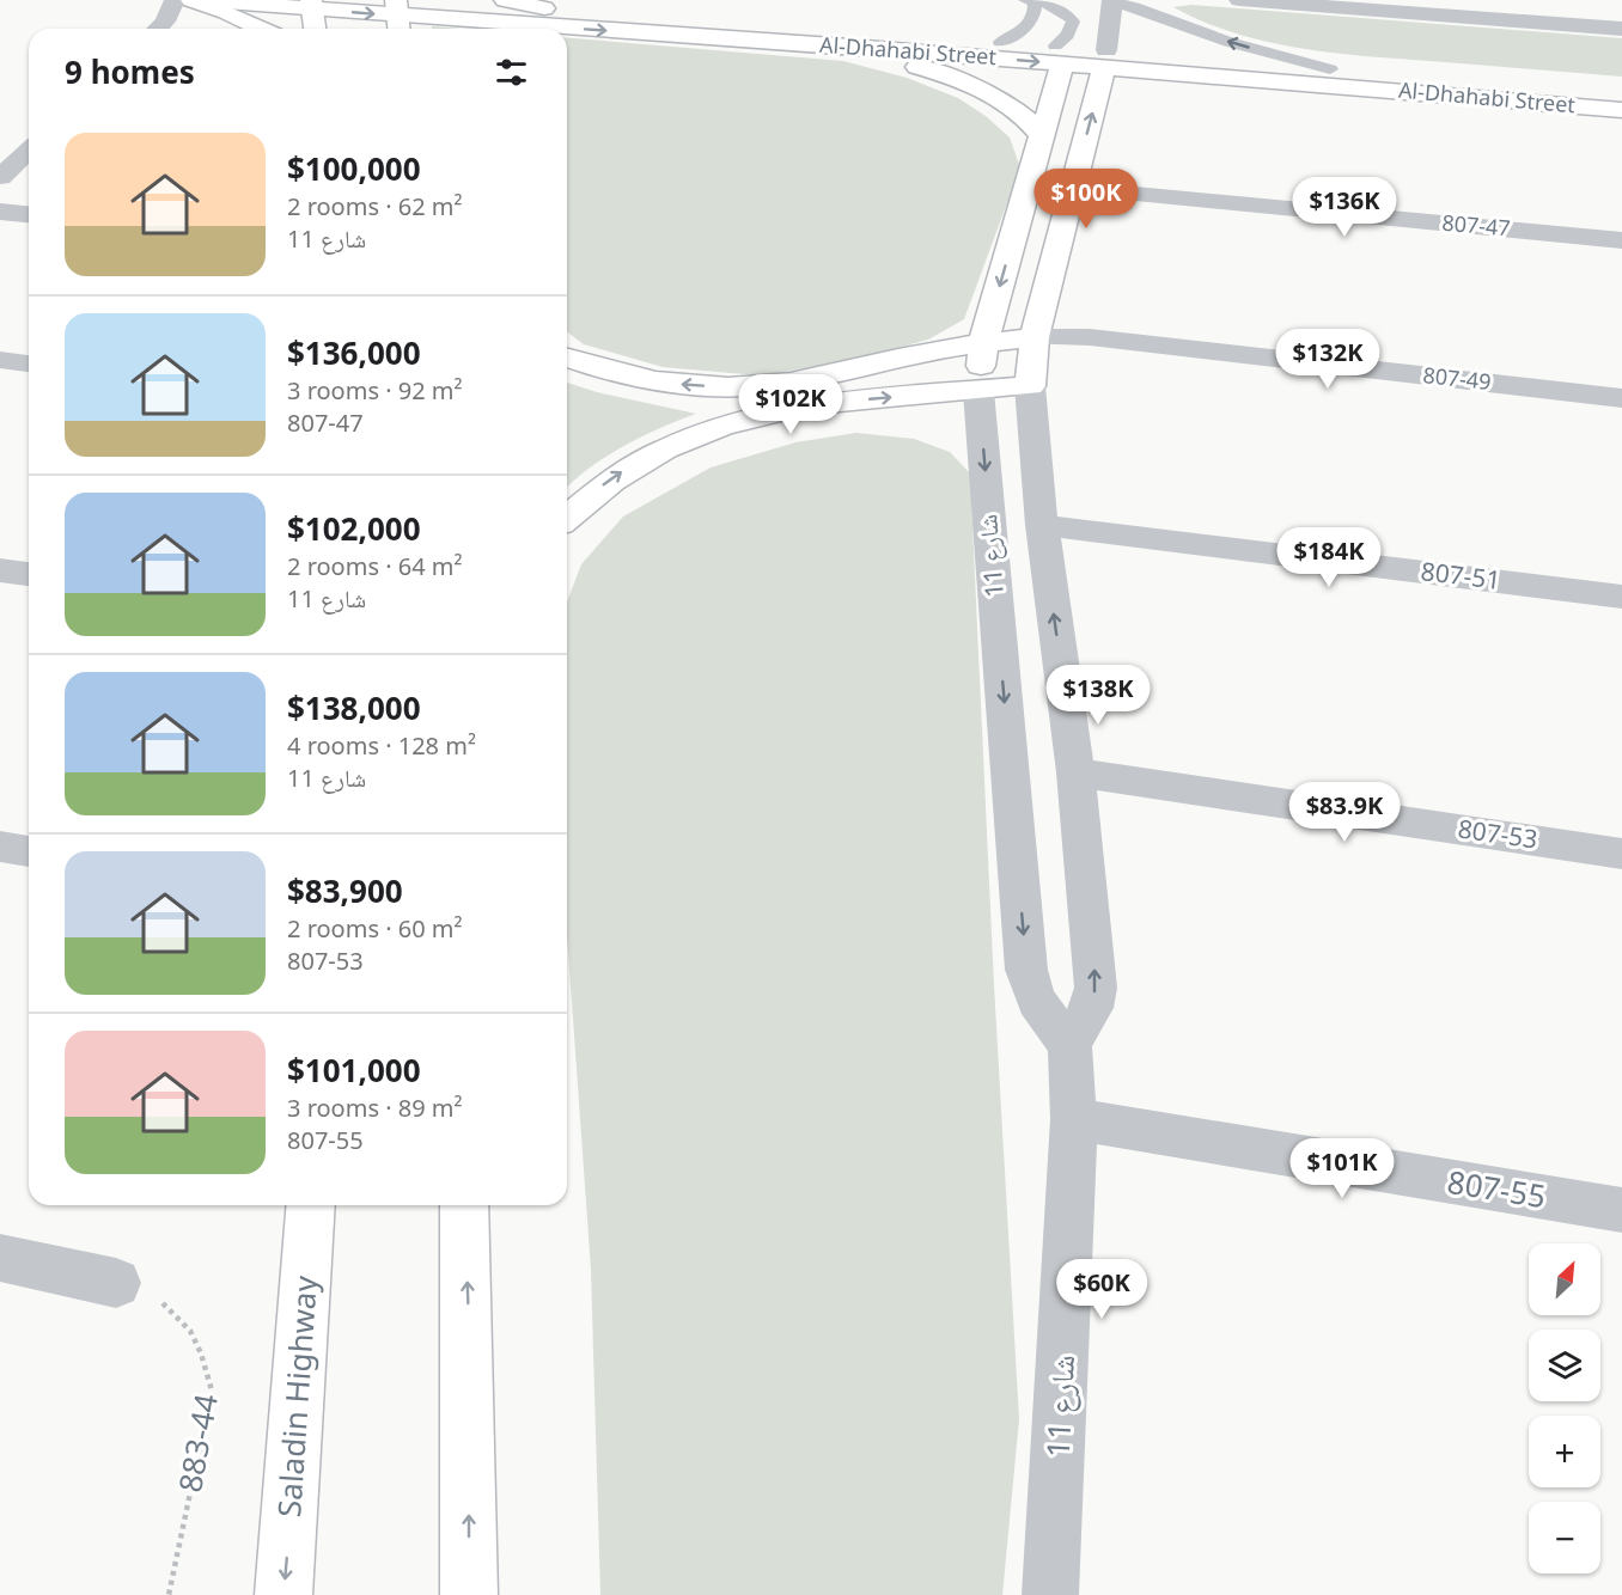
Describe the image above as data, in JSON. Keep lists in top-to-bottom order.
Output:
{
  "streets": {
    "street": [
      "Al-Dhahabi Street",
      "807-47",
      "807-49",
      "شارع 11",
      "807-51",
      "807-53",
      "807-55",
      "Saladin Highway"
    ],
    "path": ["883-44"]
  },
  "crossings": [
    ["Al-Dhahabi Street", "شارع 11"],
    ["807-47", "شارع 11"],
    ["807-49", "شارع 11"],
    ["شارع 11", "807-51"],
    ["شارع 11", "807-53"],
    ["شارع 11", "807-55"]
  ],
  "north": "top right",
  "page": {
    "heading": "9 homes",
    "list": [
      {
        "name": "$100,000",
        "note": "2 rooms · 62 m² · شارع 11"
      },
      {
        "name": "$136,000",
        "note": "3 rooms · 92 m² · 807-47"
      },
      {
        "name": "$102,000",
        "note": "2 rooms · 64 m² · شارع 11"
      },
      {
        "name": "$138,000",
        "note": "4 rooms · 128 m² · شارع 11"
      },
      {
        "name": "$83,900",
        "note": "2 rooms · 60 m² · 807-53"
      },
      {
        "name": "$101,000",
        "note": "3 rooms · 89 m² · 807-55"
      }
    ],
    "price": [
      "$100K",
      "$136K",
      "$132K",
      "$102K",
      "$184K",
      "$138K",
      "$83.9K",
      "$101K",
      "$60K"
    ],
    "map_buttons": ["+", "−"]
  }
}
